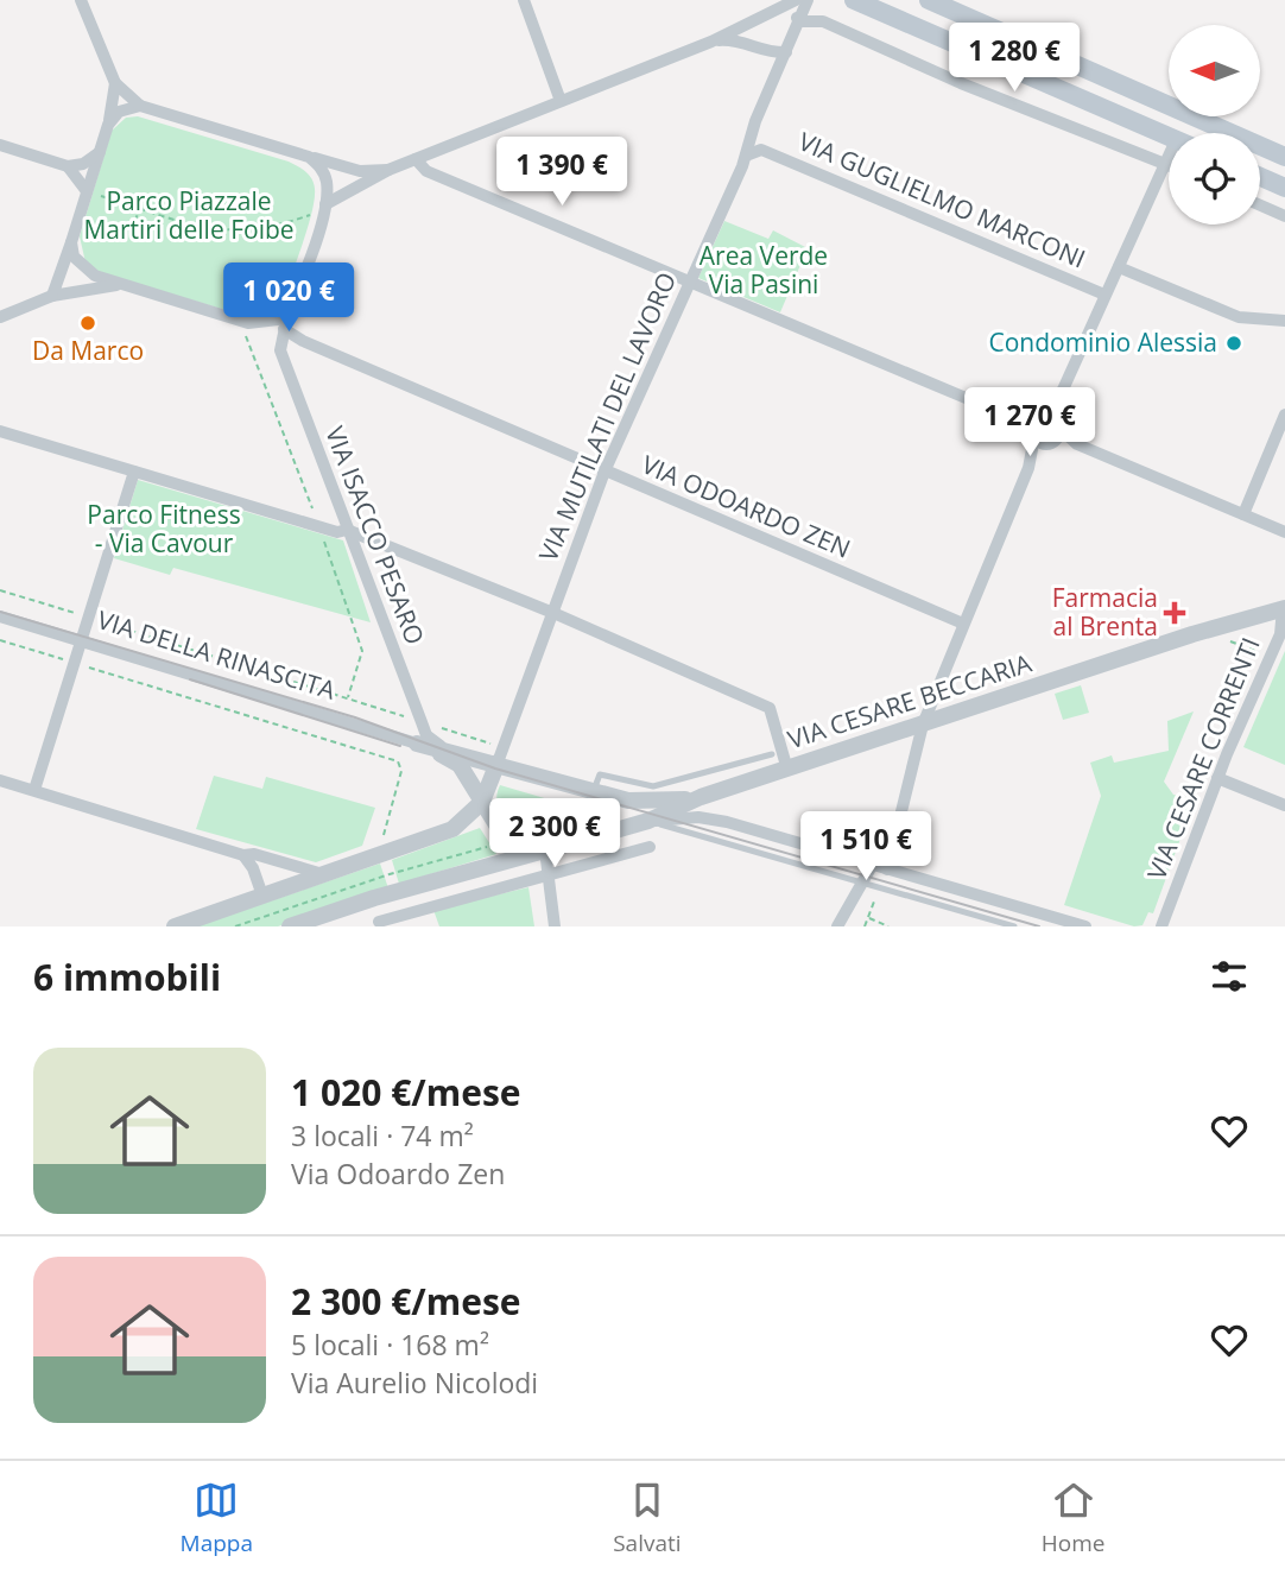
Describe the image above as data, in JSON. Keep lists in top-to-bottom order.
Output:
{
  "streets": {
    "street": [
      "VIA GUGLIELMO MARCONI",
      "VIA MUTILATI DEL LAVORO",
      "VIA ODOARDO ZEN",
      "VIA ISACCO PESARO",
      "VIA DELLA RINASCITA",
      "VIA CESARE BECCARIA",
      "VIA CESARE CORRENTI"
    ]
  },
  "crossings": [
    ["VIA GUGLIELMO MARCONI", "VIA MUTILATI DEL LAVORO"],
    ["VIA MUTILATI DEL LAVORO", "VIA ODOARDO ZEN"],
    ["VIA ODOARDO ZEN", "VIA ISACCO PESARO"],
    ["VIA CESARE BECCARIA", "VIA CESARE CORRENTI"]
  ],
  "parks": ["Parco Piazzale Martiri delle Foibe", "Area Verde Via Pasini", "Parco Fitness - Via Cavour"],
  "places": {
    "other": ["Da Marco", "Condominio Alessia"],
    "health": ["Farmacia al Brenta"]
  },
  "north": "left",
  "page": {
    "price": [
      "1 280 €",
      "1 390 €",
      "1 020 €",
      "1 270 €",
      "2 300 €",
      "1 510 €"
    ],
    "heading": "6 immobili",
    "list": [
      {
        "name": "1 020 €/mese",
        "note": "3 locali · 74 m² · Via Odoardo Zen"
      },
      {
        "name": "2 300 €/mese",
        "note": "5 locali · 168 m² · Via Aurelio Nicolodi"
      }
    ],
    "tabs": ["Mappa", "Salvati", "Home"]
  }
}
